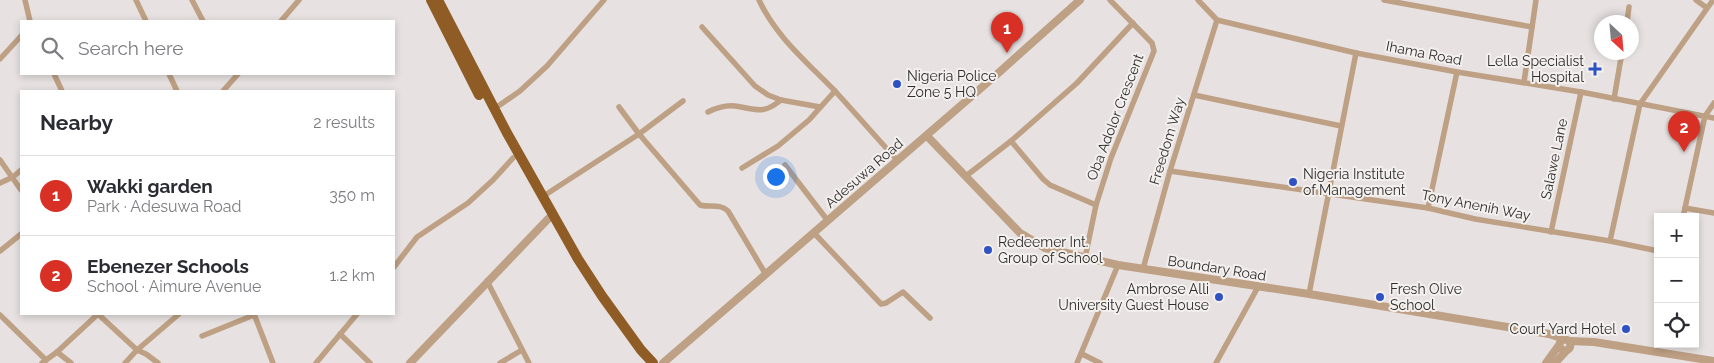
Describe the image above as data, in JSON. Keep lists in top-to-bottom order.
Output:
{
  "streets": {
    "street": [
      "Ihama Road",
      "Oba Adolor Crescent",
      "Freedom Way",
      "Salawe Lane",
      "Adesuwa Road",
      "Tony Anenih Way",
      "Boundary Road"
    ]
  },
  "crossings": [
    ["Ihama Road", "Freedom Way"],
    ["Ihama Road", "Salawe Lane"],
    ["Oba Adolor Crescent", "Boundary Road"],
    ["Freedom Way", "Tony Anenih Way"],
    ["Freedom Way", "Boundary Road"],
    ["Salawe Lane", "Tony Anenih Way"],
    ["Adesuwa Road", "Boundary Road"]
  ],
  "places": {
    "health": ["Lella Specialist Hospital"],
    "other": [
      "Nigeria Police Zone 5 HQ",
      "Nigeria Institute of Management",
      "Redeemer Int. Group of School",
      "Ambrose Alli University Guest House",
      "Fresh Olive School",
      "Court Yard Hotel"
    ]
  },
  "north": "bottom right",
  "page": {
    "pins": ["1", "2"],
    "search": "Search here",
    "heading": ["Nearby", "2 results"],
    "list": [
      {
        "mark": "1",
        "name": "Wakki garden",
        "note": "Park · Adesuwa Road",
        "value": "350 m"
      },
      {
        "mark": "2",
        "name": "Ebenezer Schools",
        "note": "School · Aimure Avenue",
        "value": "1.2 km"
      }
    ],
    "map_buttons": ["+", "−"]
  }
}
